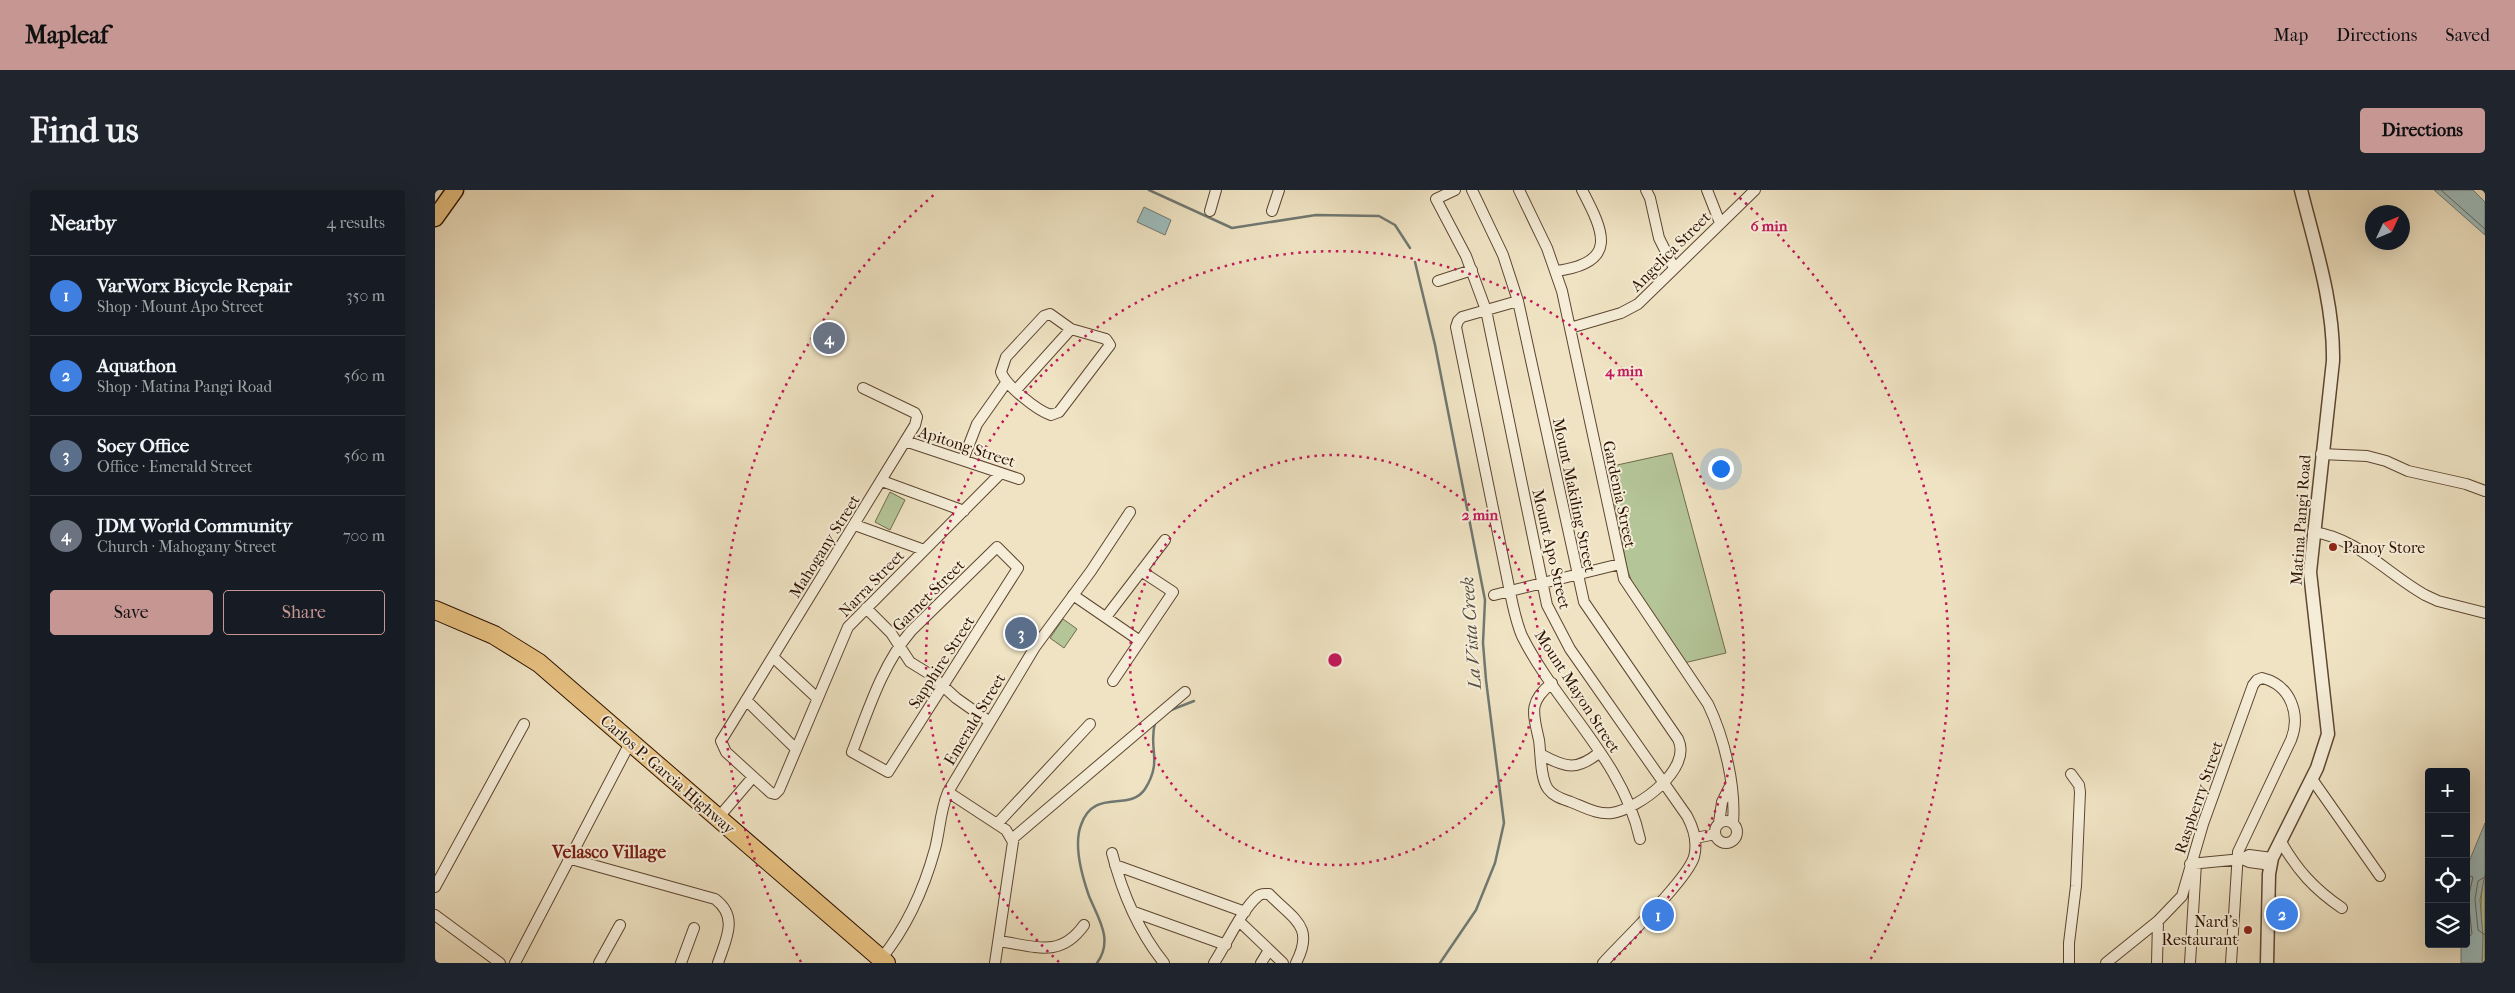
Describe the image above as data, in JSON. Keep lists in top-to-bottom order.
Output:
{
  "streets": {
    "highway": ["Carlos P. Garcia Highway"],
    "street": [
      "Angelica Street",
      "Apitong Street",
      "Gardenia Street",
      "Mount Makiling Street",
      "Matina Pangi Road",
      "Mahogany Street",
      "Mount Apo Street",
      "Narra Street",
      "Garnet Street",
      "Sapphire Street",
      "Mount Mayon Street",
      "Emerald Street",
      "Raspberry Street"
    ]
  },
  "crossings": [
    ["Angelica Street", "Gardenia Street"],
    ["Apitong Street", "Mahogany Street"],
    ["Apitong Street", "Narra Street"],
    ["Mount Makiling Street", "Mount Apo Street"],
    ["Mount Makiling Street", "Mount Mayon Street"],
    ["Mahogany Street", "Narra Street"],
    ["Mount Apo Street", "Mount Mayon Street"],
    ["Garnet Street", "Sapphire Street"],
    ["Emerald Street", "Carlos P. Garcia Highway"]
  ],
  "districts": ["Velasco Village"],
  "water": ["La Vista Creek"],
  "places": ["Panoy Store", "Nard's Restaurant"],
  "north": "top right",
  "page": {
    "header": "Mapleaf",
    "nav": ["Map", "Directions", "Saved"],
    "buttons": [
      "Directions",
      ["Save", "Share"]
    ],
    "title": "Find us",
    "heading": ["Nearby", "4 results"],
    "list": [
      {
        "mark": "1",
        "name": "VarWorx Bicycle Repair",
        "note": "Shop · Mount Apo Street",
        "value": "350 m"
      },
      {
        "mark": "2",
        "name": "Aquathon",
        "note": "Shop · Matina Pangi Road",
        "value": "560 m"
      },
      {
        "mark": "3",
        "name": "Soey Office",
        "note": "Office · Emerald Street",
        "value": "560 m"
      },
      {
        "mark": "4",
        "name": "JDM World Community",
        "note": "Church · Mahogany Street",
        "value": "700 m"
      }
    ],
    "pins": [
      "4",
      "3",
      "2",
      "1"
    ],
    "map_buttons": ["+", "−"]
  },
  "rings": ["6 min", "4 min", "2 min"]
}
